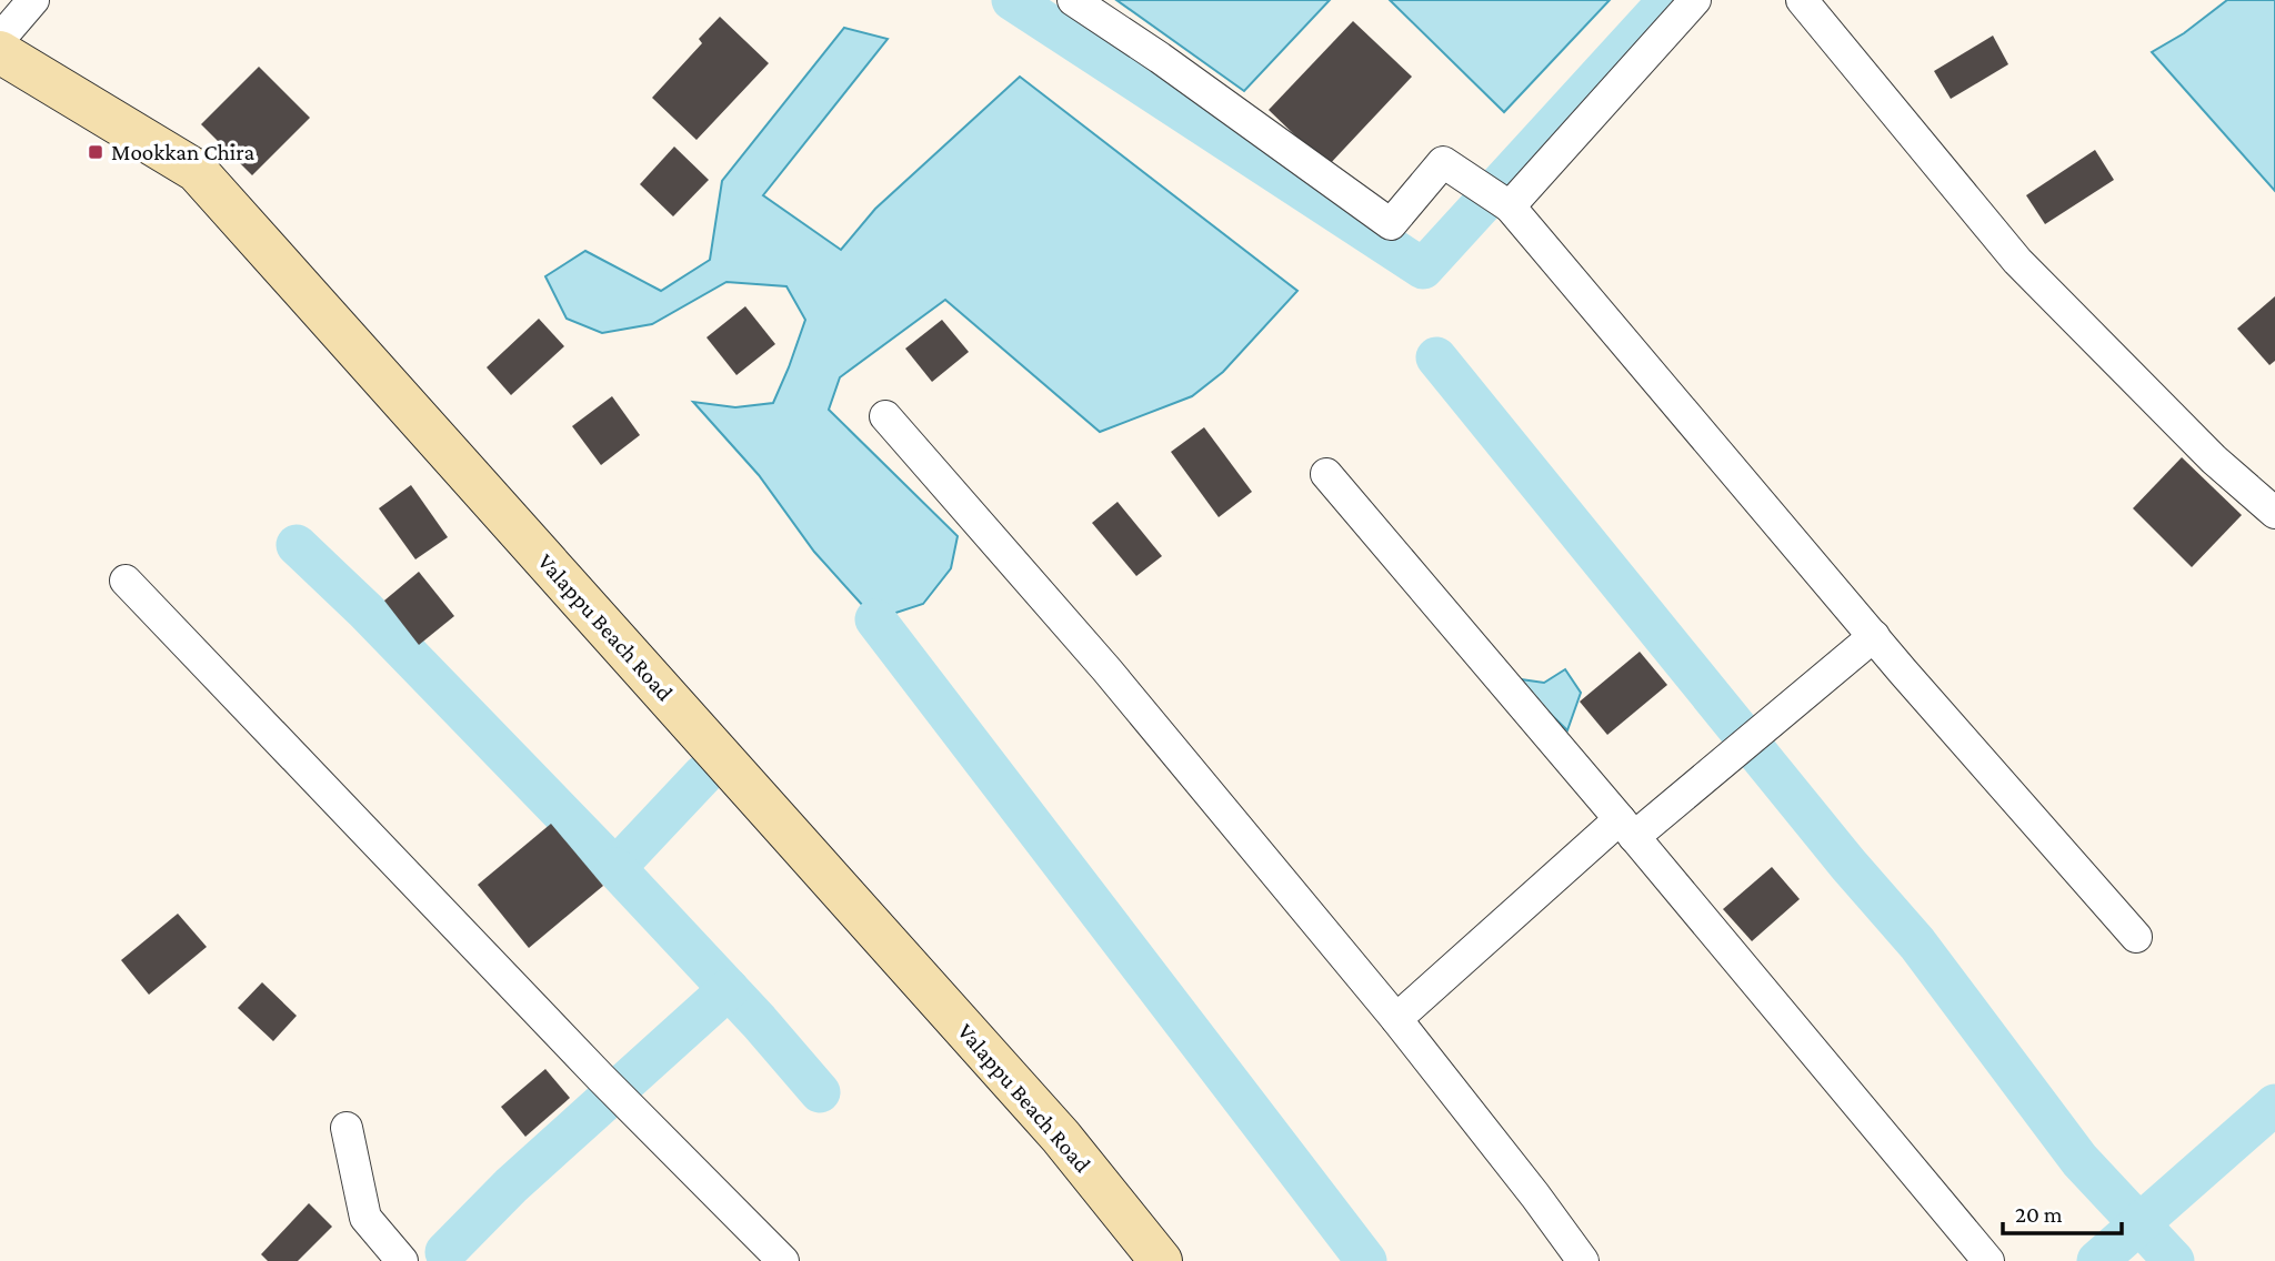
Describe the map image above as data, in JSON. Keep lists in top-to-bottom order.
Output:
{
  "streets": {
    "main road": ["Valappu Beach Road"]
  },
  "places": {
    "transit": ["Mookkan Chira"]
  },
  "scale_bar": "20 m"
}
